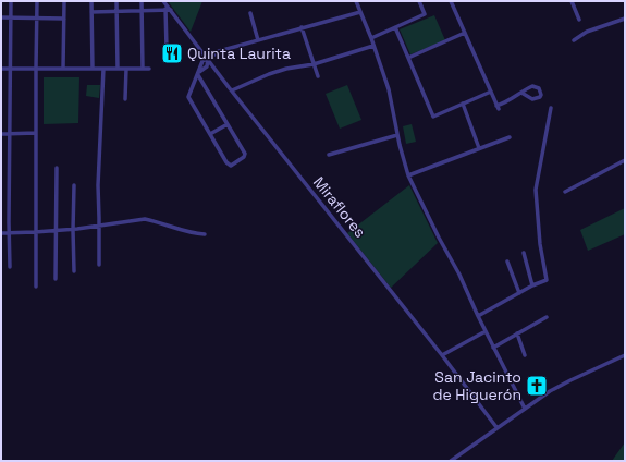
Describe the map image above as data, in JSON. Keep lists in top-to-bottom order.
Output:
{
  "streets": {
    "street": ["Miraflores"]
  },
  "places": {
    "restaurant": ["Quinta Laurita"],
    "church": ["San Jacinto de Higuerón"]
  }
}
